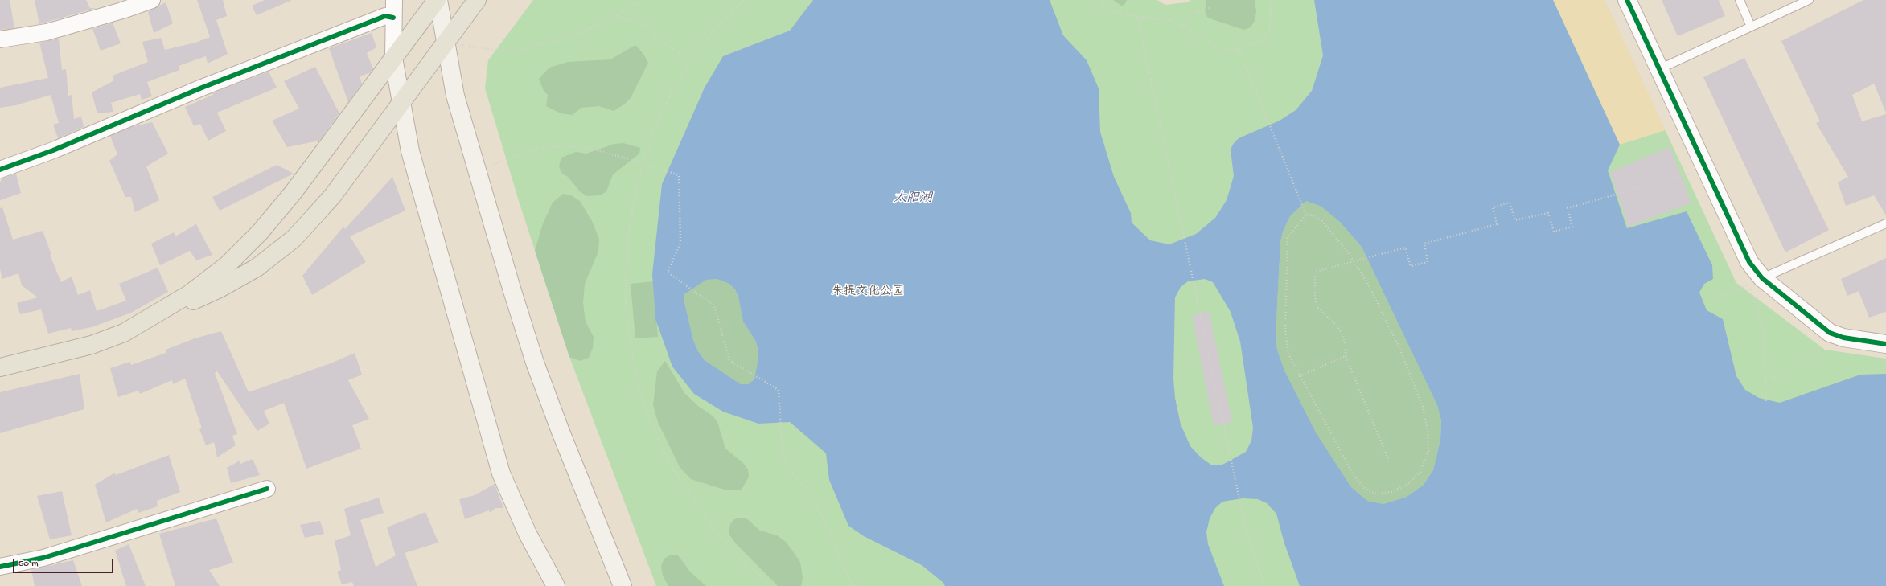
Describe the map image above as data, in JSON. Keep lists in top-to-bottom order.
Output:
{
  "water": ["太阳湖"],
  "parks": ["朱提文化公园"],
  "scale_bar": "50 m"
}
